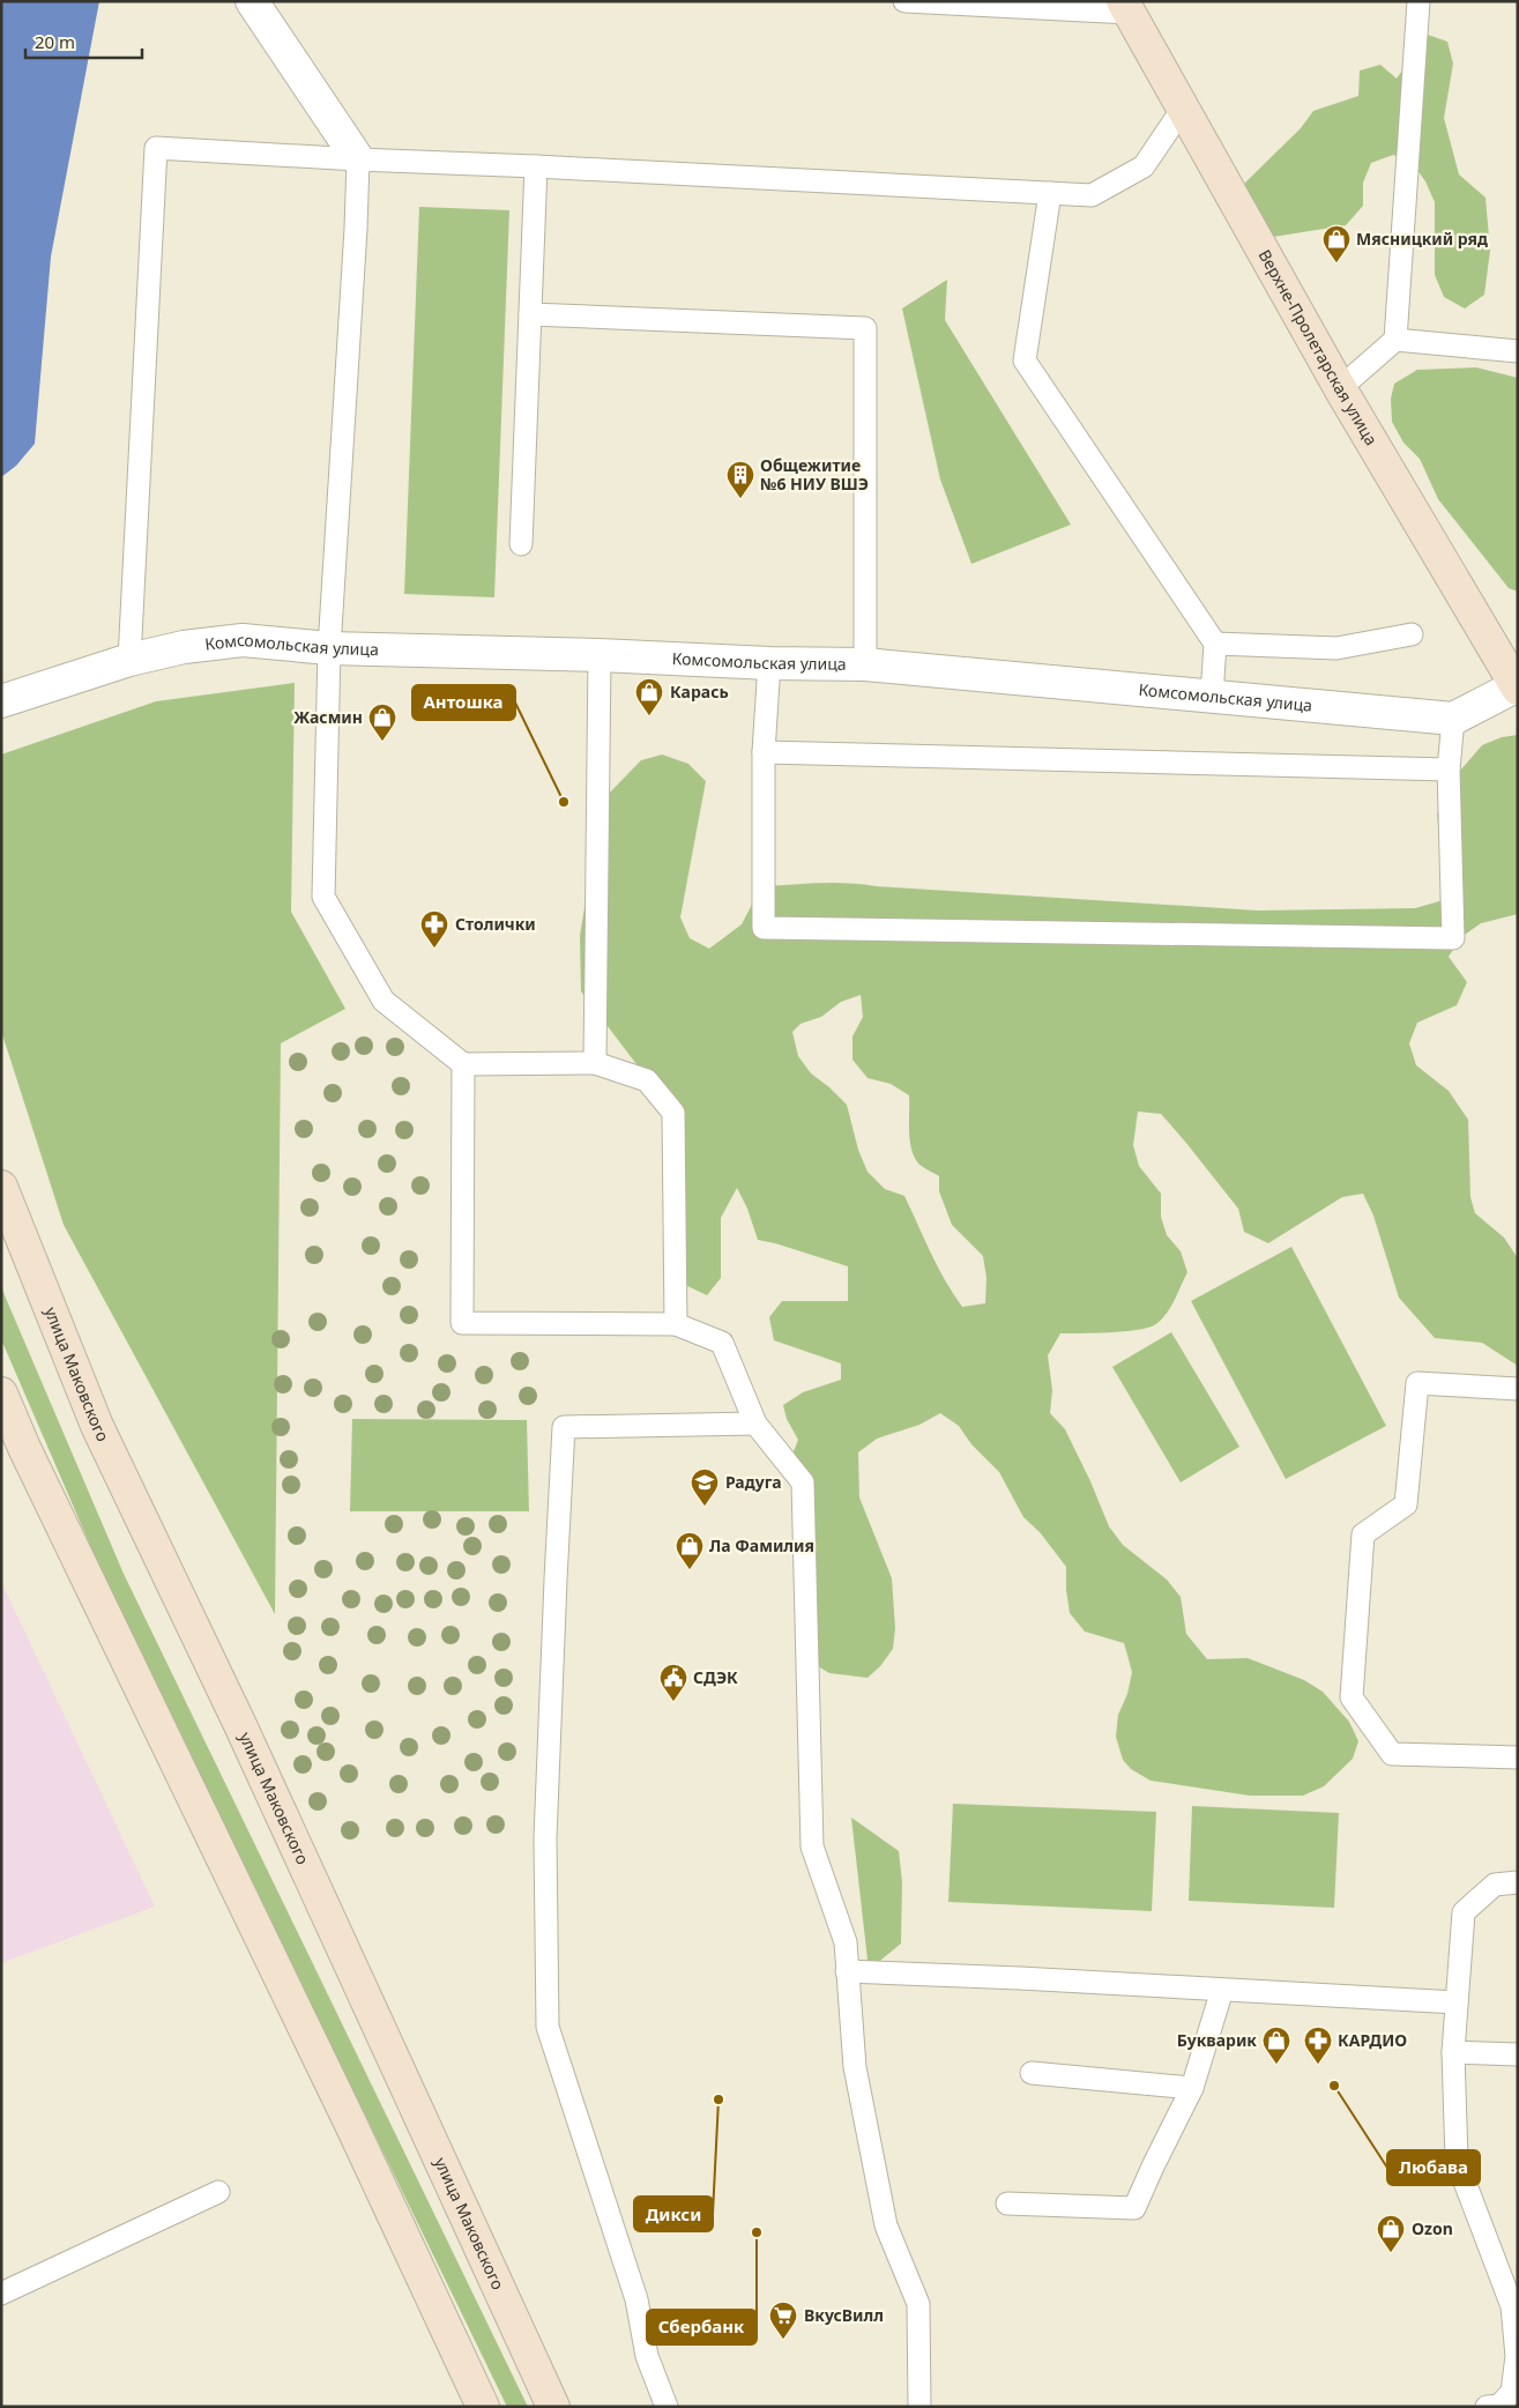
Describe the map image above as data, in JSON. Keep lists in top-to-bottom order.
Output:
{
  "streets": {
    "main road": ["Верхне-Пролетарская улица", "улица Маковского"],
    "street": ["Комсомольская улица"]
  },
  "places": {
    "shop": [
      "Мясницкий ряд",
      "Карась",
      "Жасмин",
      "Ла Фамилия",
      "Букварик",
      "Ozon"
    ],
    "building": ["Общежитие №6 НИУ ВШЭ"],
    "other": [
      "Антошка",
      "Любава",
      "Дикси",
      "Сбербанк"
    ],
    "pharmacy": ["Столички", "КАРДИО"],
    "school or university": ["Радуга"],
    "public building": ["СДЭК"],
    "supermarket": ["ВкусВилл"]
  },
  "scale_bar": "20 m"
}
